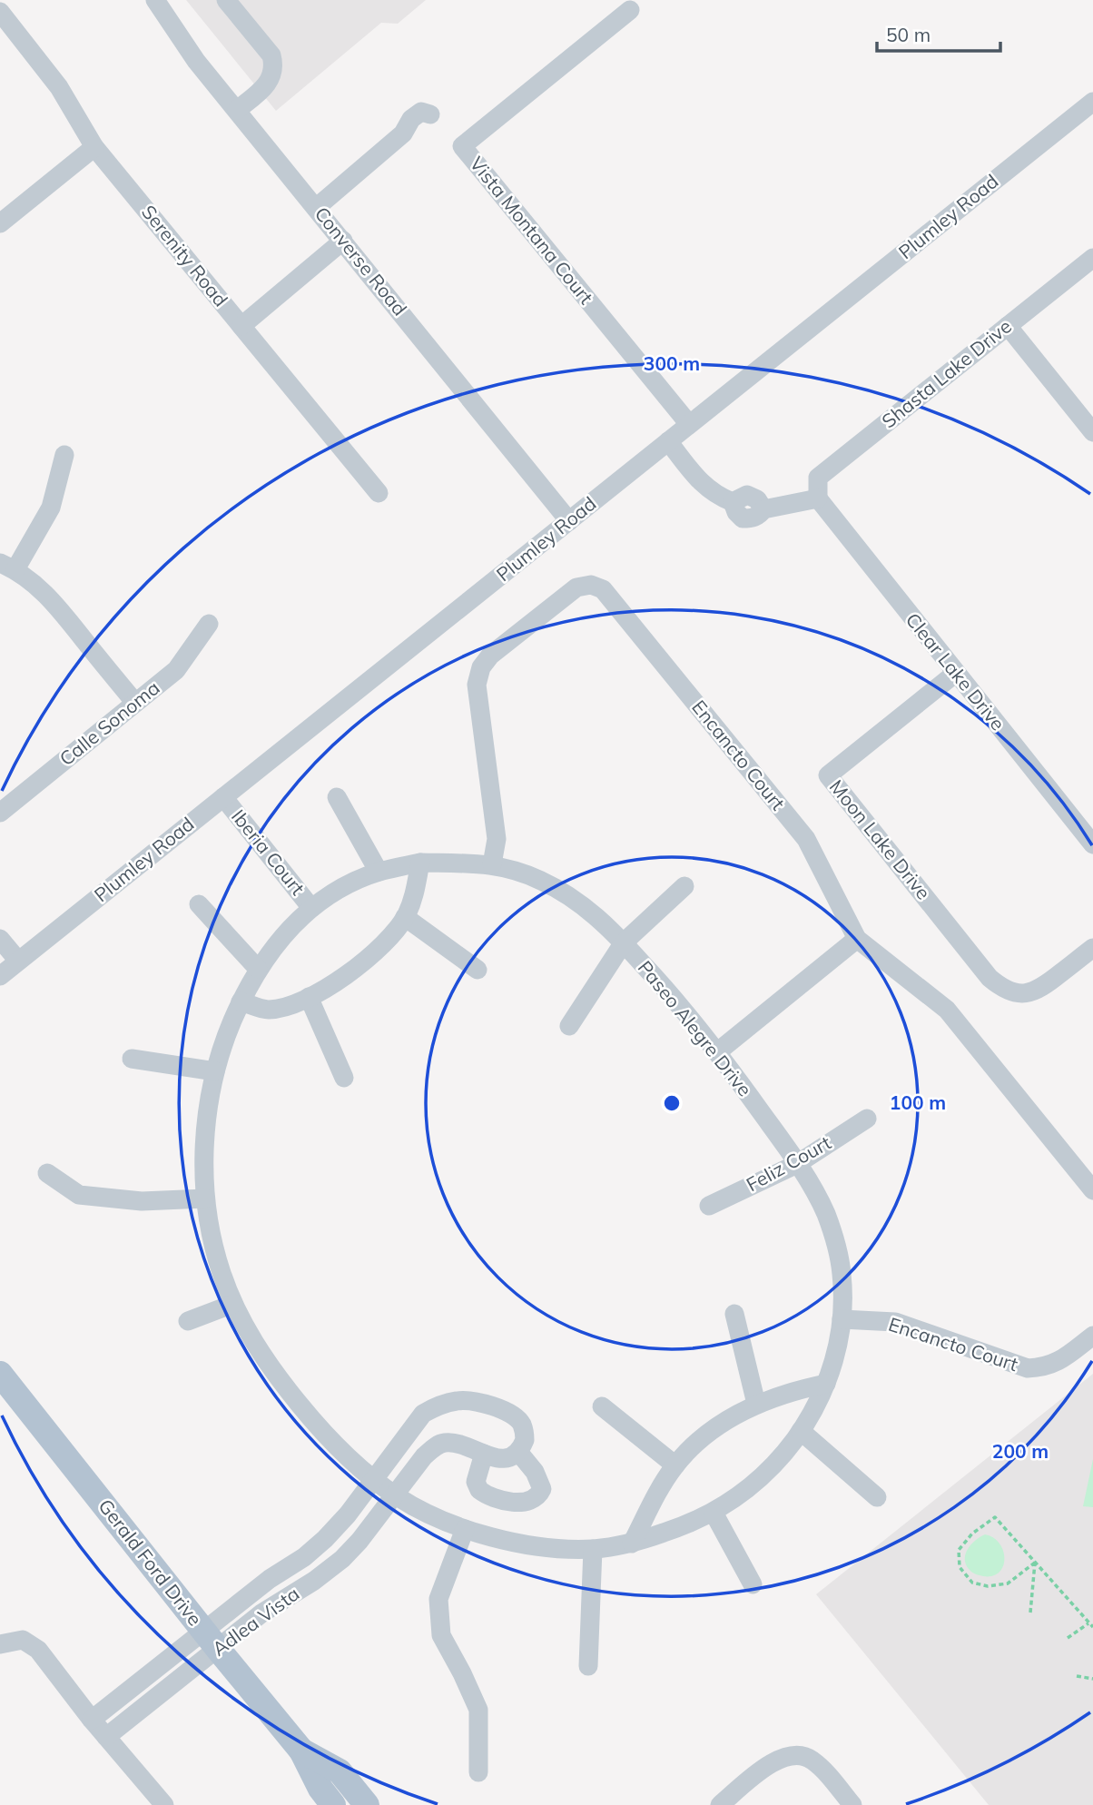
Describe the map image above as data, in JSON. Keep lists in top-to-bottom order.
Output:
{
  "streets": {
    "main road": ["Gerald Ford Drive"],
    "street": [
      "Plumley Road",
      "Vista Montana Court",
      "Serenity Road",
      "Converse Road",
      "Shasta Lake Drive",
      "Clear Lake Drive",
      "Calle Sonoma",
      "Encancto Court",
      "Moon Lake Drive",
      "Iberia Court",
      "Paseo Alegre Drive",
      "Feliz Court",
      "Adlea Vista"
    ]
  },
  "crossings": [
    ["Plumley Road", "Vista Montana Court"],
    ["Plumley Road", "Converse Road"],
    ["Plumley Road", "Iberia Court"],
    ["Shasta Lake Drive", "Clear Lake Drive"],
    ["Clear Lake Drive", "Moon Lake Drive"],
    ["Encancto Court", "Paseo Alegre Drive"],
    ["Iberia Court", "Paseo Alegre Drive"],
    ["Paseo Alegre Drive", "Feliz Court"],
    ["Paseo Alegre Drive", "Adlea Vista"],
    ["Gerald Ford Drive", "Adlea Vista"]
  ],
  "scale_bar": "50 m",
  "rings": ["300 m", "100 m", "200 m"]
}
